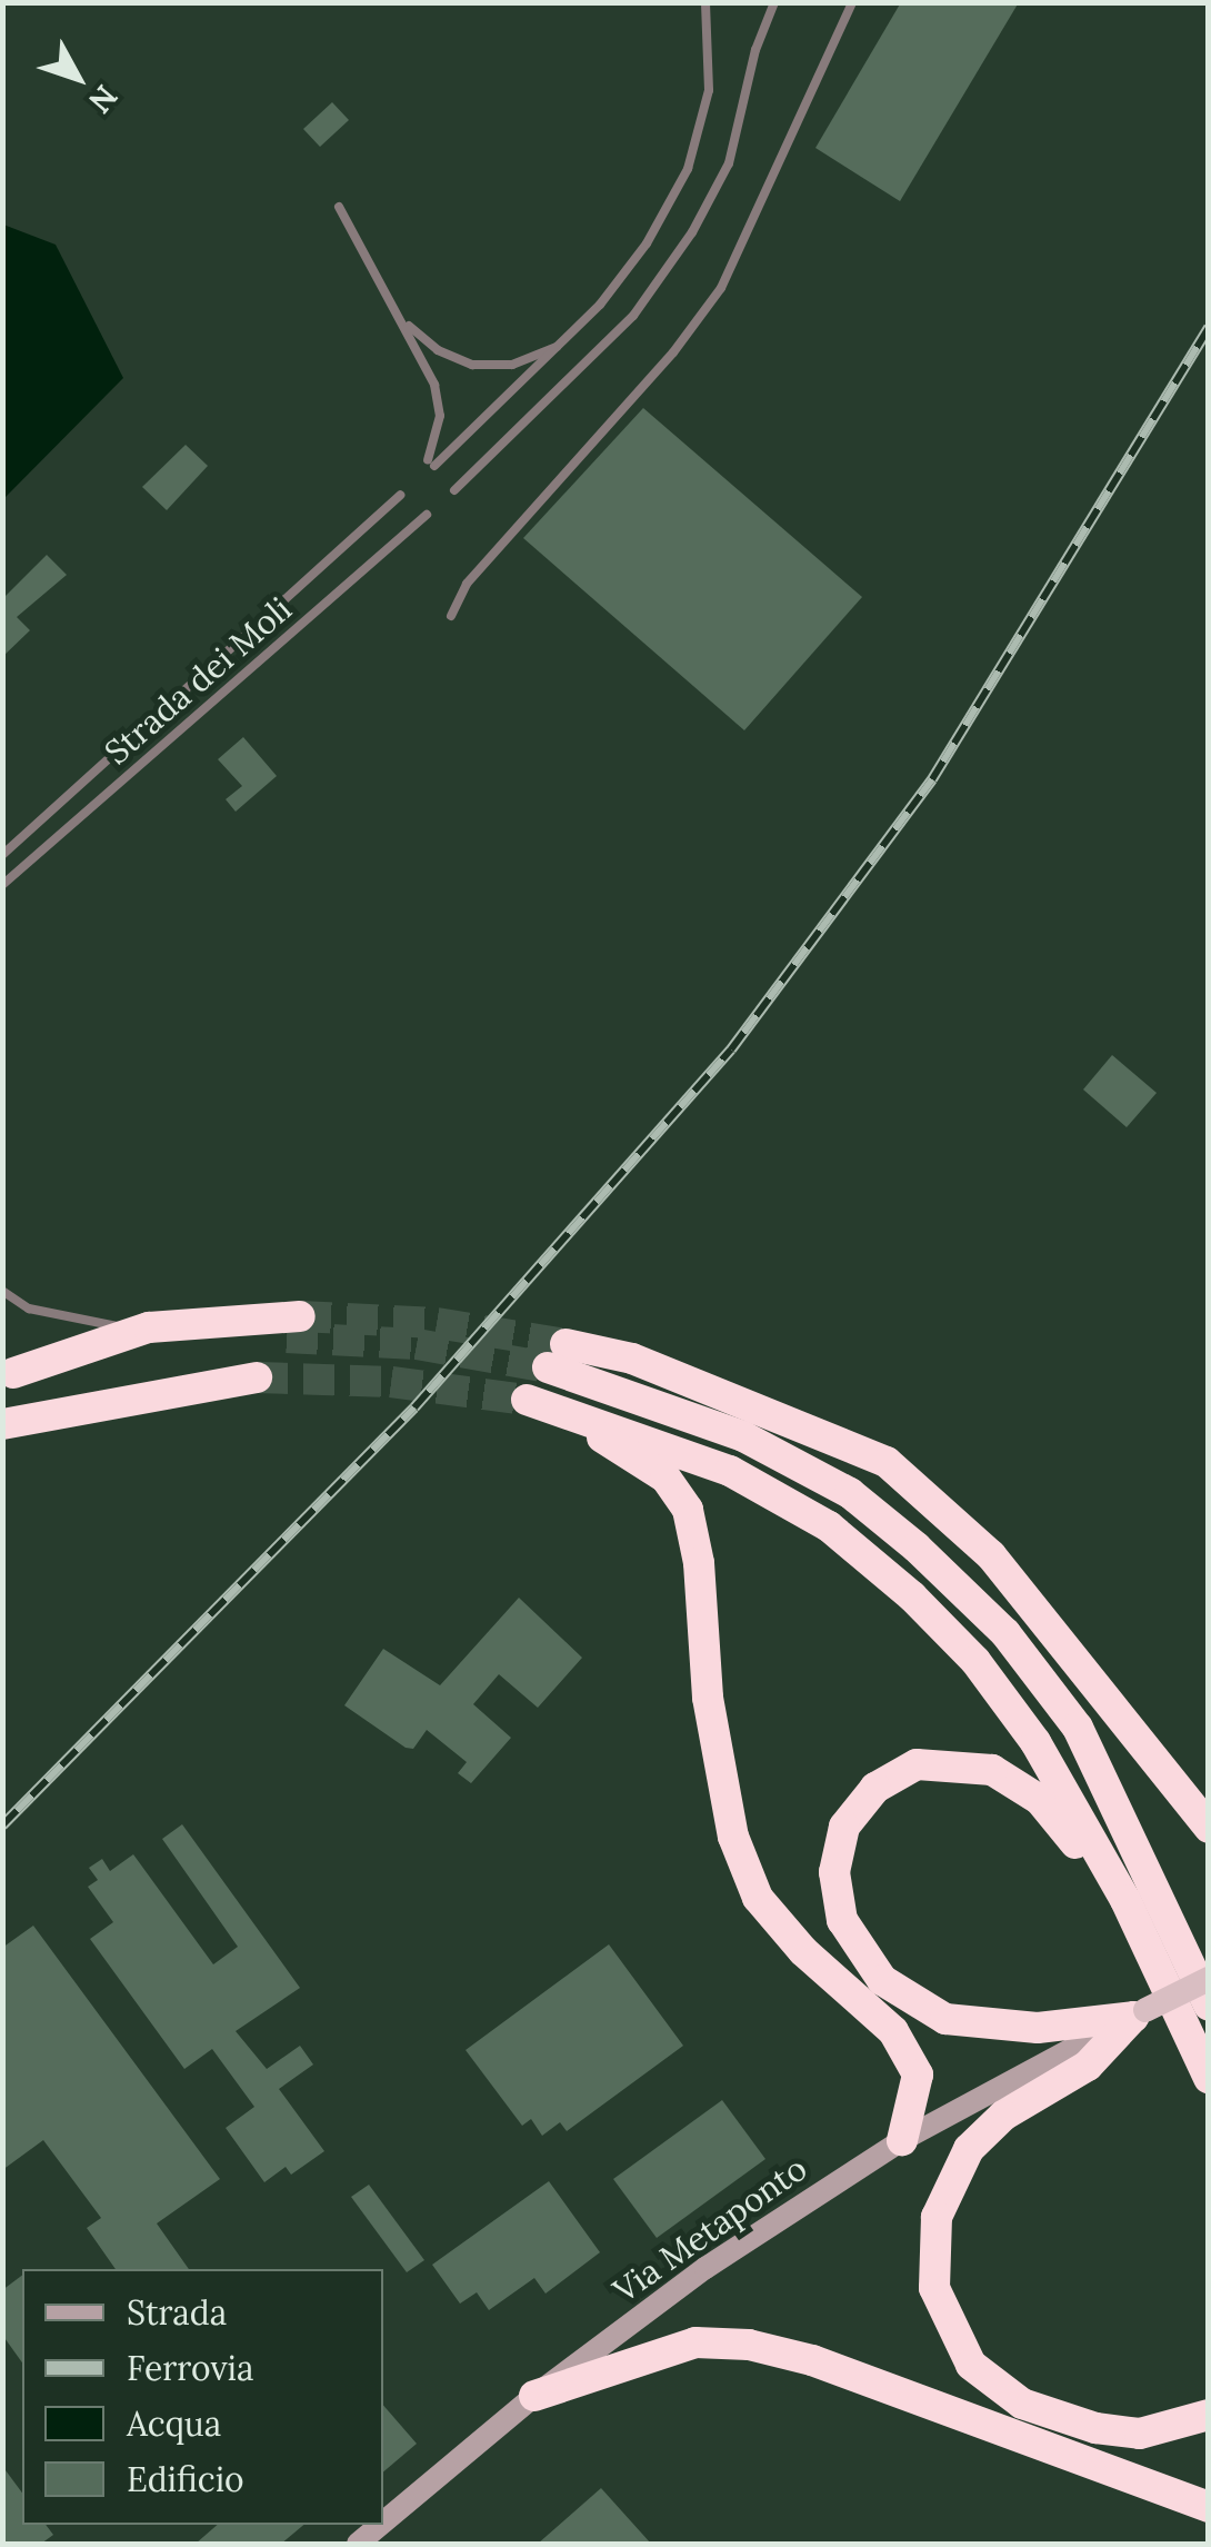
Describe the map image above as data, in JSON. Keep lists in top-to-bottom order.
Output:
{
  "streets": {
    "main road": ["Via Metaponto"],
    "lane": ["Strada dei Moli"]
  },
  "legend": [
    "Strada",
    "Ferrovia",
    "Acqua",
    "Edificio"
  ],
  "north": "bottom right"
}
